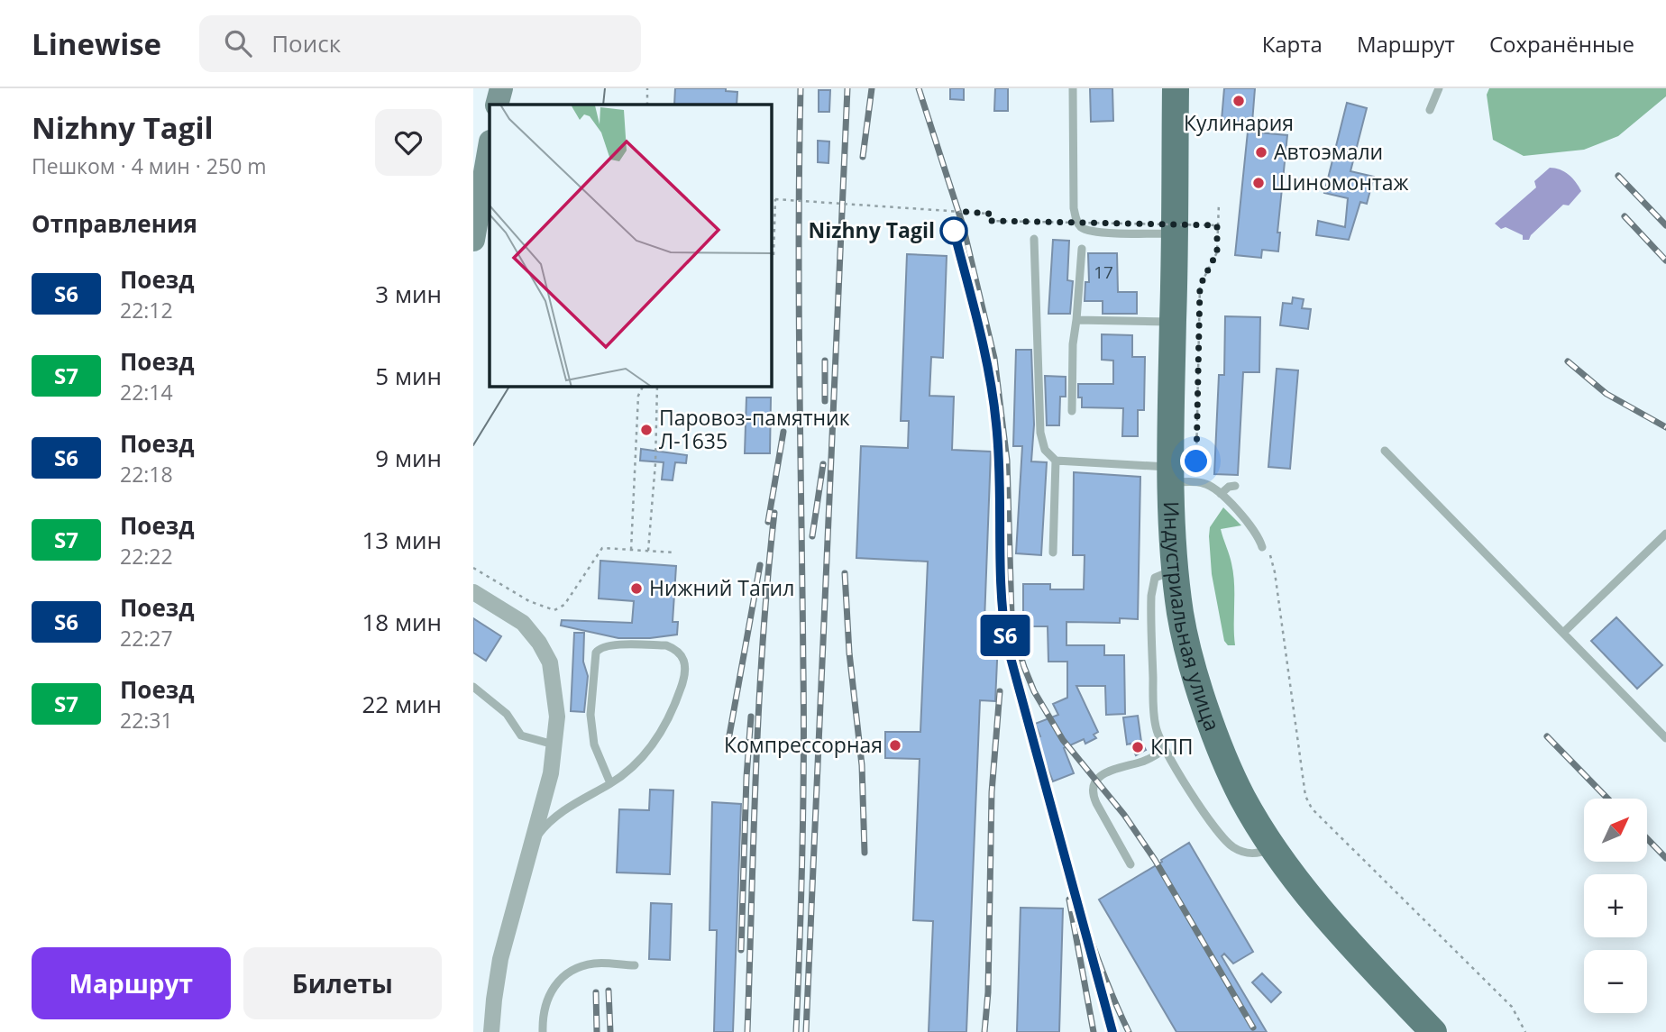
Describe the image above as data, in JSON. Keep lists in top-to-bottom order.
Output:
{
  "streets": {
    "main road": ["Индустриальная улица"]
  },
  "places": [
    "Кулинария",
    "Автоэмали",
    "Шиномонтаж",
    "Nizhny Tagil",
    "Паровоз-памятник Л-1635",
    "Нижний Тагил",
    "Компрессорная",
    "КПП"
  ],
  "house_numbers": ["17"],
  "north": "top right",
  "page": {
    "header": "Linewise",
    "search": "Поиск",
    "nav": ["Карта", "Маршрут", "Сохранённые"],
    "heading": [
      ["Nizhny Tagil", "Пешком · 4 мин · 250 m"],
      "Отправления"
    ],
    "on_map": "S6",
    "list": [
      {
        "mark": "S6",
        "name": "Поезд",
        "note": "22:12",
        "value": "3 мин"
      },
      {
        "mark": "S7",
        "name": "Поезд",
        "note": "22:14",
        "value": "5 мин"
      },
      {
        "mark": "S6",
        "name": "Поезд",
        "note": "22:18",
        "value": "9 мин"
      },
      {
        "mark": "S7",
        "name": "Поезд",
        "note": "22:22",
        "value": "13 мин"
      },
      {
        "mark": "S6",
        "name": "Поезд",
        "note": "22:27",
        "value": "18 мин"
      },
      {
        "mark": "S7",
        "name": "Поезд",
        "note": "22:31",
        "value": "22 мин"
      }
    ],
    "map_buttons": ["+", "−"],
    "buttons": ["Маршрут", "Билеты"]
  }
}
